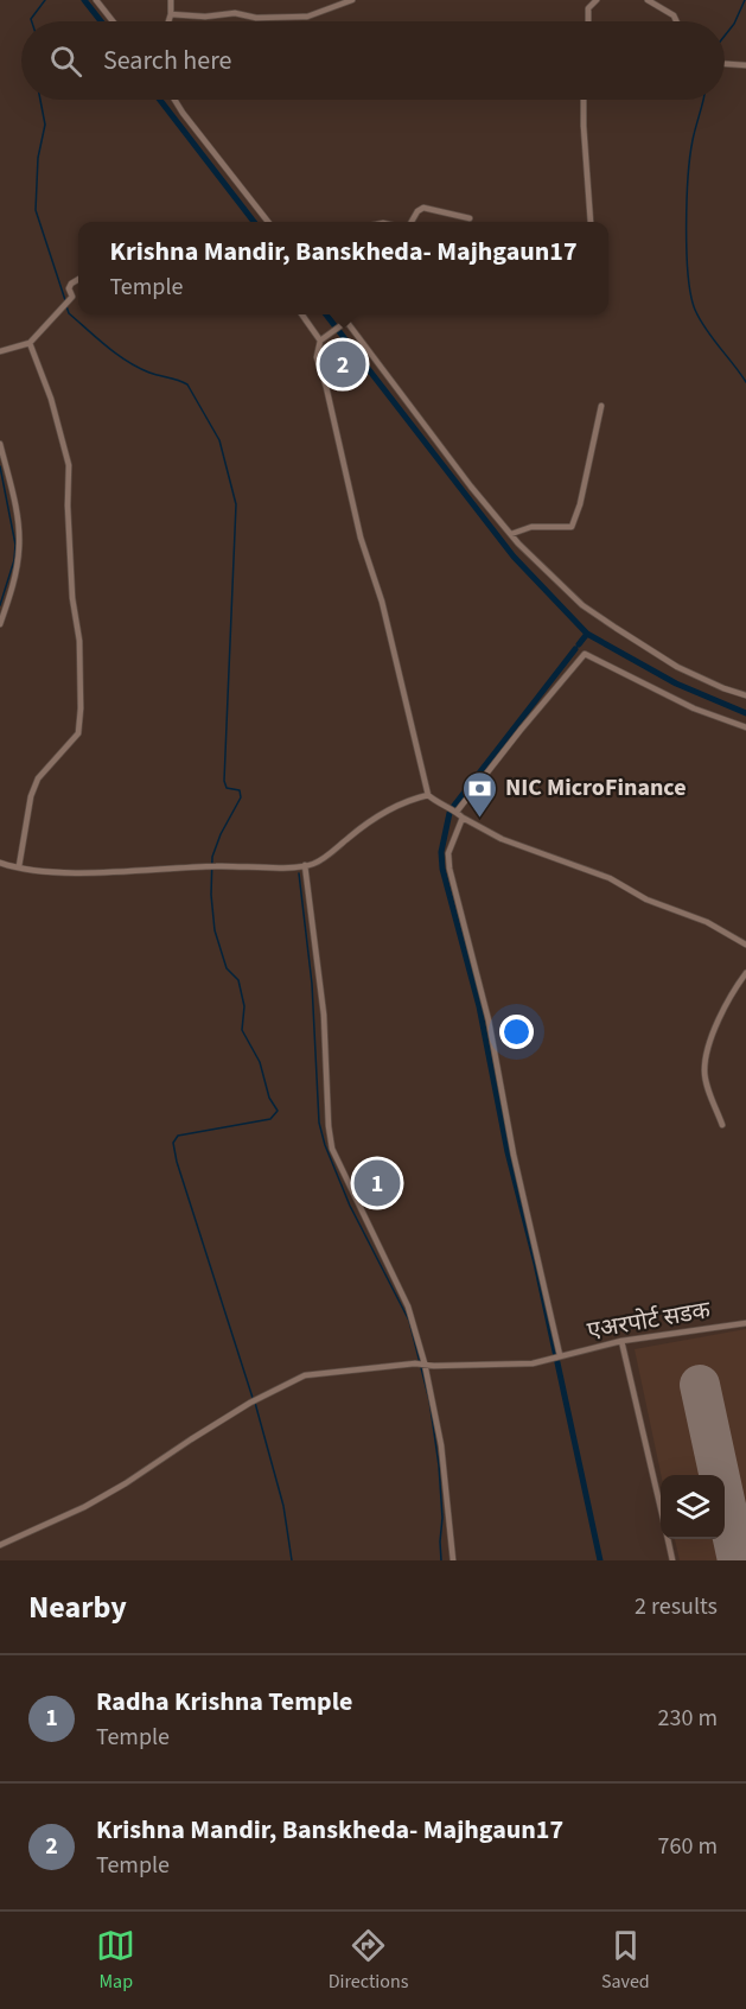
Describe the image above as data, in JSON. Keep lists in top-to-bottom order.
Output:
{
  "streets": {
    "street": ["एअरपोर्ट सडक"]
  },
  "places": {
    "bank": ["NIC MicroFinance"]
  },
  "page": {
    "search": "Search here",
    "popup": ["Krishna Mandir, Banskheda- Majhgaun17", "Temple"],
    "pins": ["2", "1"],
    "heading": ["Nearby", "2 results"],
    "list": [
      {
        "mark": "1",
        "name": "Radha Krishna Temple",
        "note": "Temple",
        "value": "230 m"
      },
      {
        "mark": "2",
        "name": "Krishna Mandir, Banskheda- Majhgaun17",
        "note": "Temple",
        "value": "760 m"
      }
    ],
    "nav": ["Map", "Directions", "Saved"]
  }
}
